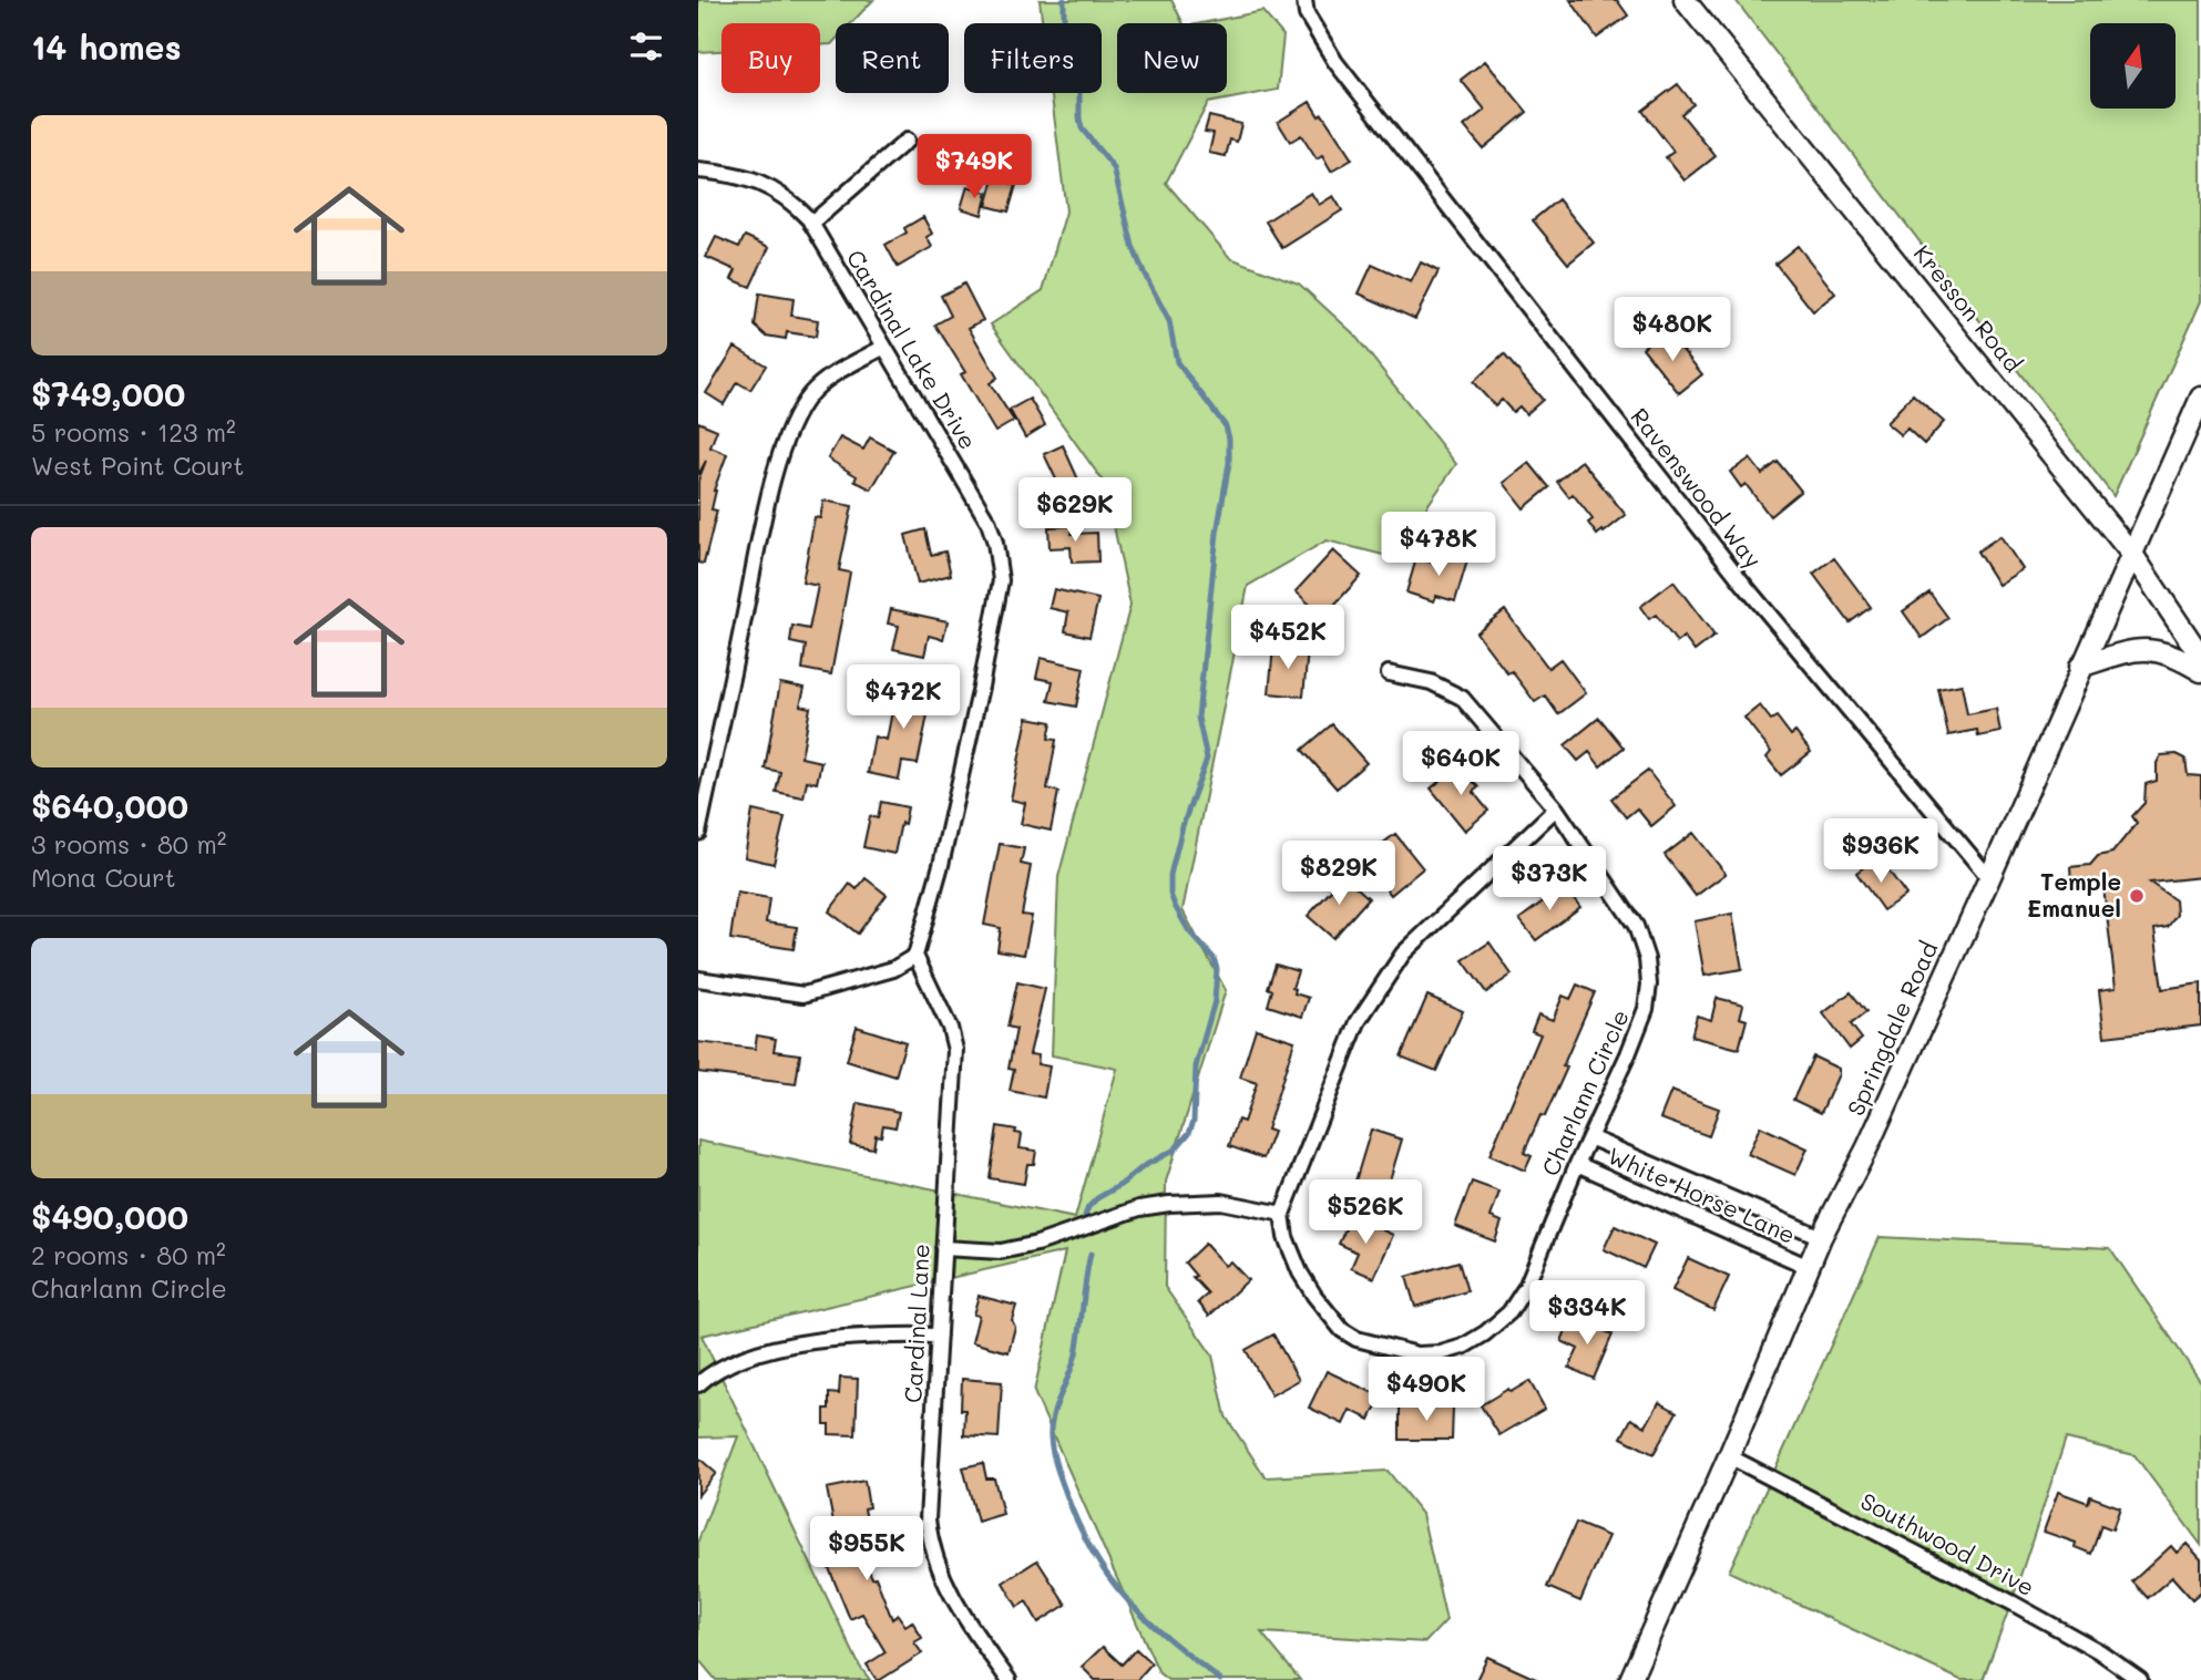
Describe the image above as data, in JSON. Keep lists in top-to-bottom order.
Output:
{
  "streets": {
    "main road": ["Kresson Road", "Springdale Road"],
    "street": [
      "Cardinal Lake Drive",
      "Ravenswood Way",
      "Charlann Circle",
      "White Horse Lane",
      "Cardinal Lane",
      "Southwood Drive"
    ]
  },
  "crossings": [
    ["Kresson Road", "Springdale Road"],
    ["Cardinal Lake Drive", "Cardinal Lane"],
    ["Ravenswood Way", "Springdale Road"],
    ["Springdale Road", "White Horse Lane"],
    ["Springdale Road", "Southwood Drive"],
    ["Charlann Circle", "White Horse Lane"]
  ],
  "places": ["Temple Emanuel"],
  "north": "top",
  "page": {
    "heading": "14 homes",
    "chip": [
      "Buy",
      "Rent",
      "Filters",
      "New"
    ],
    "list": [
      {
        "name": "$749,000",
        "note": "5 rooms · 123 m² · West Point Court"
      },
      {
        "name": "$640,000",
        "note": "3 rooms · 80 m² · Mona Court"
      },
      {
        "name": "$490,000",
        "note": "2 rooms · 80 m² · Charlann Circle"
      }
    ],
    "price": [
      "$749K",
      "$480K",
      "$629K",
      "$478K",
      "$452K",
      "$472K",
      "$640K",
      "$936K",
      "$829K",
      "$373K",
      "$526K",
      "$334K",
      "$490K",
      "$955K"
    ]
  }
}
